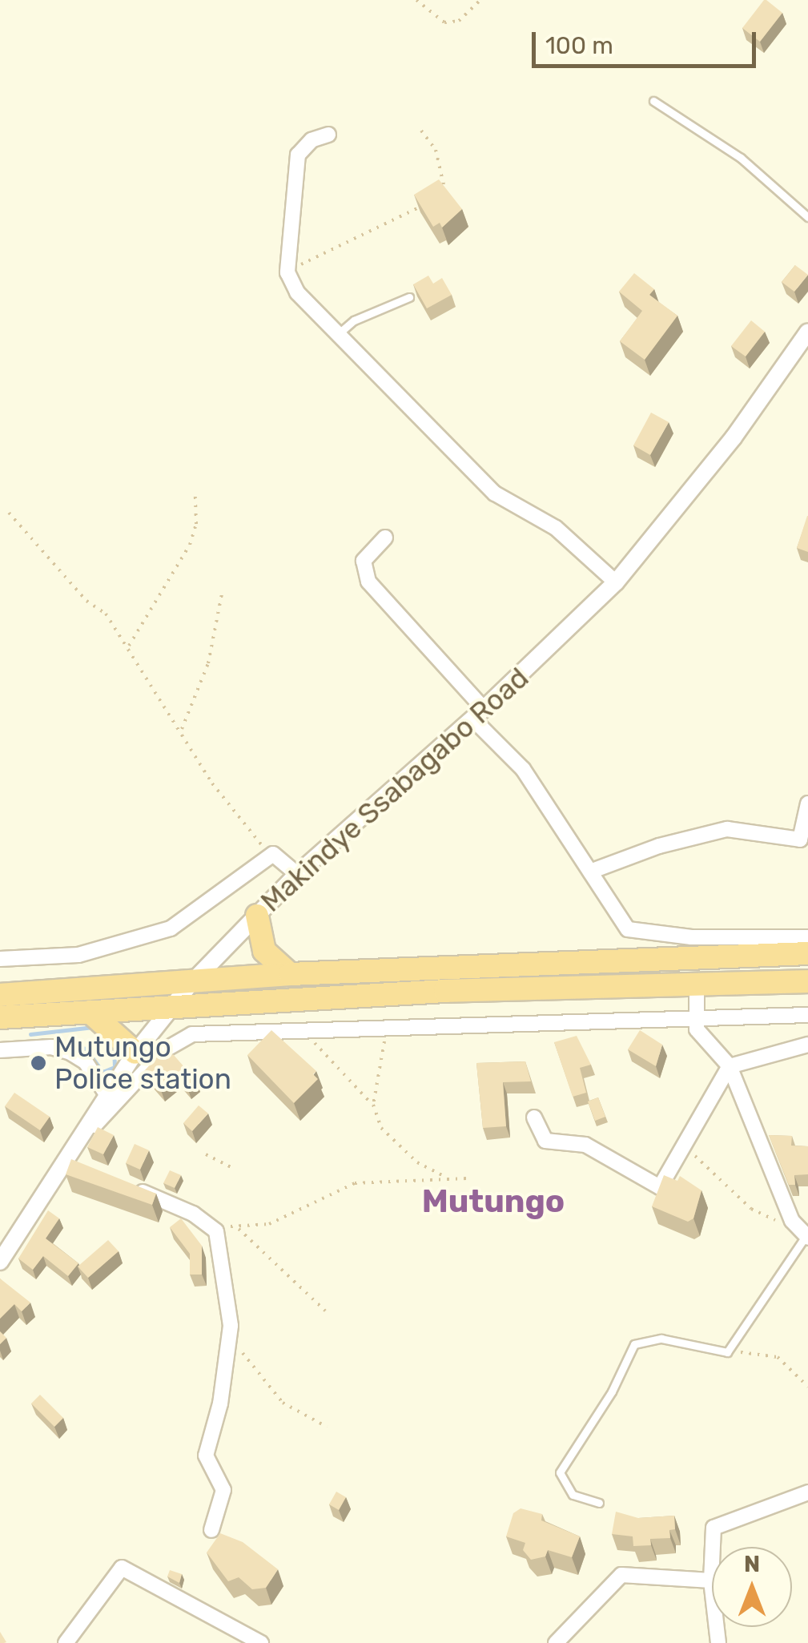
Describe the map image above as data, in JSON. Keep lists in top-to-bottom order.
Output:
{
  "streets": {
    "street": ["Makindye Ssabagabo Road"]
  },
  "districts": ["Mutungo"],
  "places": ["Mutungo Police station"],
  "scale_bar": "100 m",
  "north": "top"
}
